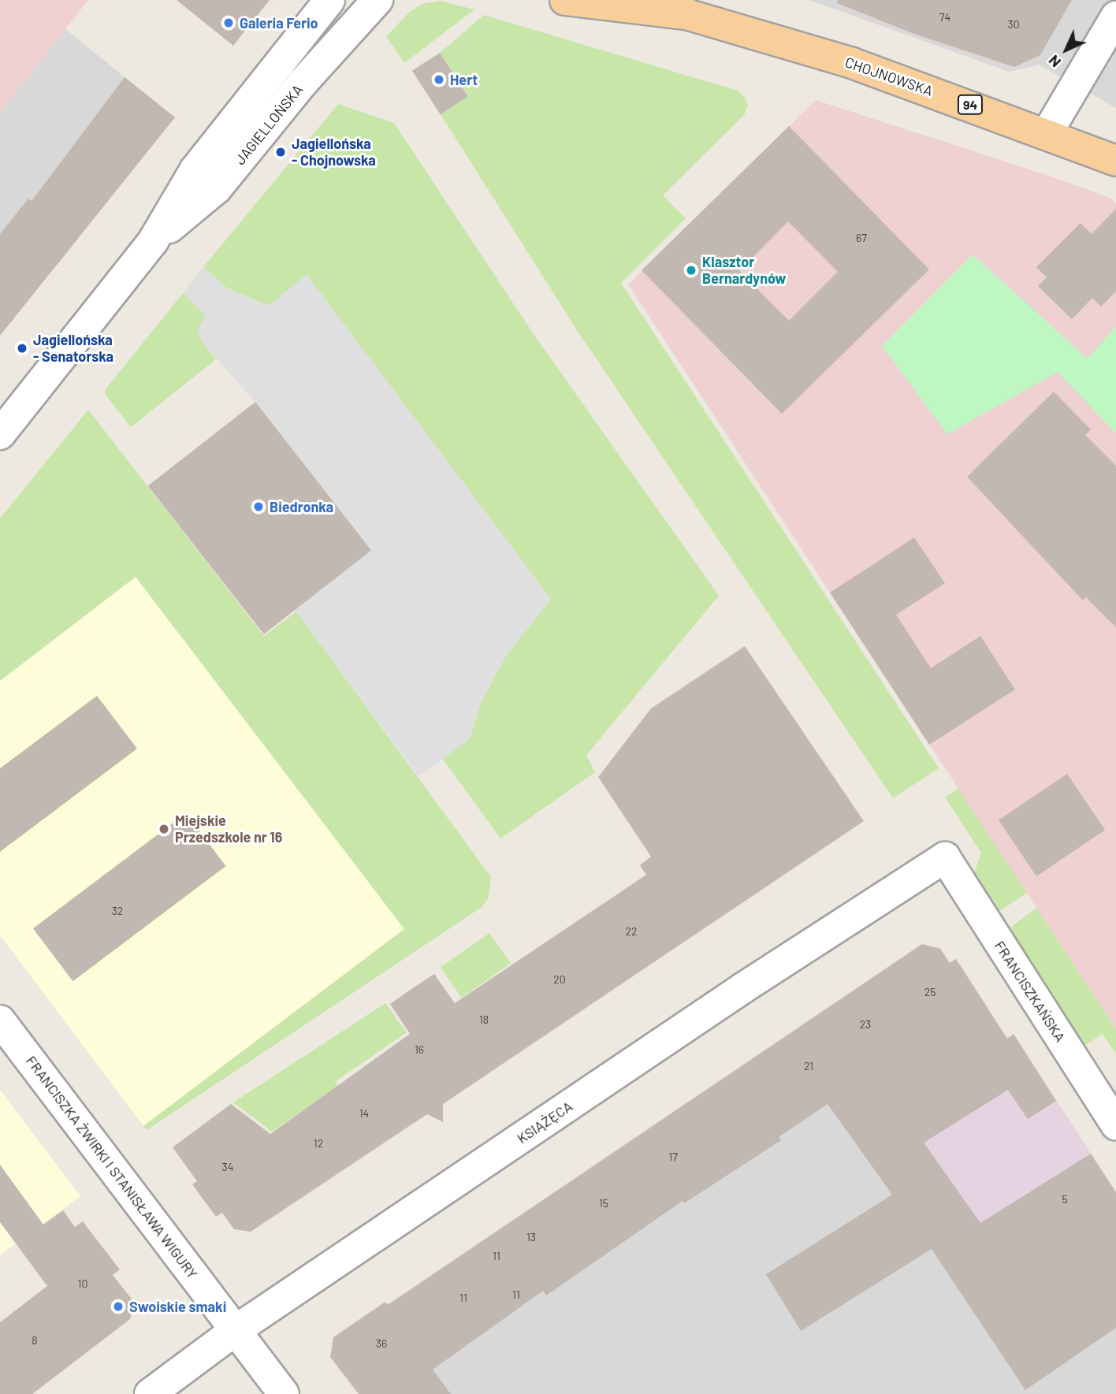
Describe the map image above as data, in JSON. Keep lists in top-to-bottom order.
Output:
{
  "streets": {
    "main road": ["CHOJNOWSKA", "94"],
    "street": [
      "JAGIELLOŃSKA",
      "FRANCISZKAŃSKA",
      "KSIĄŻĘCA",
      "FRANCISZKA ŻWIRKI I STANISŁAWA WIGURY"
    ]
  },
  "crossings": [
    ["FRANCISZKAŃSKA", "KSIĄŻĘCA"],
    ["KSIĄŻĘCA", "FRANCISZKA ŻWIRKI I STANISŁAWA WIGURY"]
  ],
  "places": [
    "Galeria Ferio",
    "Hert",
    "Jagiellońska - Chojnowska",
    "Klasztor Bernardynów",
    "Jagiellońska - Senatorska",
    "Biedronka",
    "Miejskie Przedszkole nr 16",
    "Swoiskie smaki"
  ],
  "house_numbers": [
    "74",
    "30",
    "67",
    "32",
    "22",
    "20",
    "25",
    "18",
    "23",
    "16",
    "21",
    "14",
    "12",
    "17",
    "34",
    "5",
    "15",
    "13",
    "11",
    "10",
    "11",
    "11",
    "8",
    "36"
  ],
  "north": "bottom left"
}
